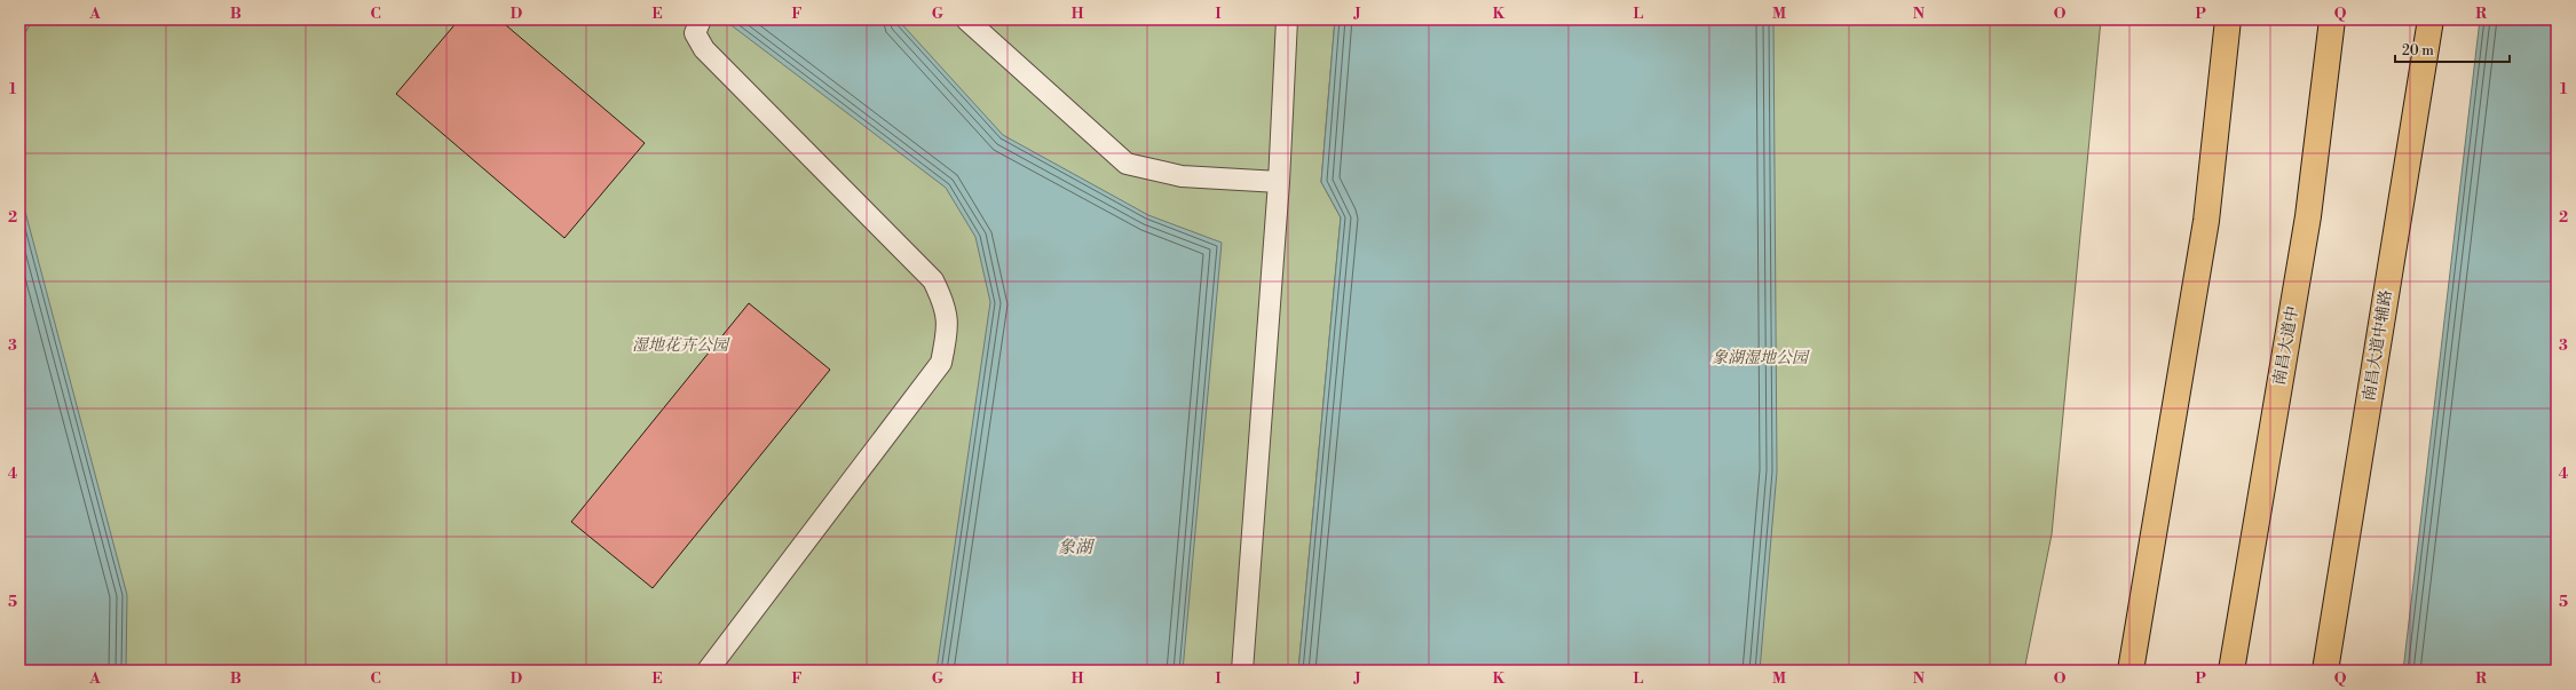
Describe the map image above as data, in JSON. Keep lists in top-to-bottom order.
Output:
{
  "streets": {
    "highway": ["南昌大道中", "南昌大道中辅路"]
  },
  "water": ["象湖"],
  "parks": ["湿地花卉公园", "象湖湿地公园"],
  "scale_bar": "20 m",
  "grid": {
    "columns": [
      "A",
      "B",
      "C",
      "D",
      "E",
      "F",
      "G",
      "H",
      "I",
      "J",
      "K",
      "L",
      "M",
      "N",
      "O",
      "P",
      "Q",
      "R"
    ],
    "rows": [
      "1",
      "2",
      "3",
      "4",
      "5"
    ]
  }
}
